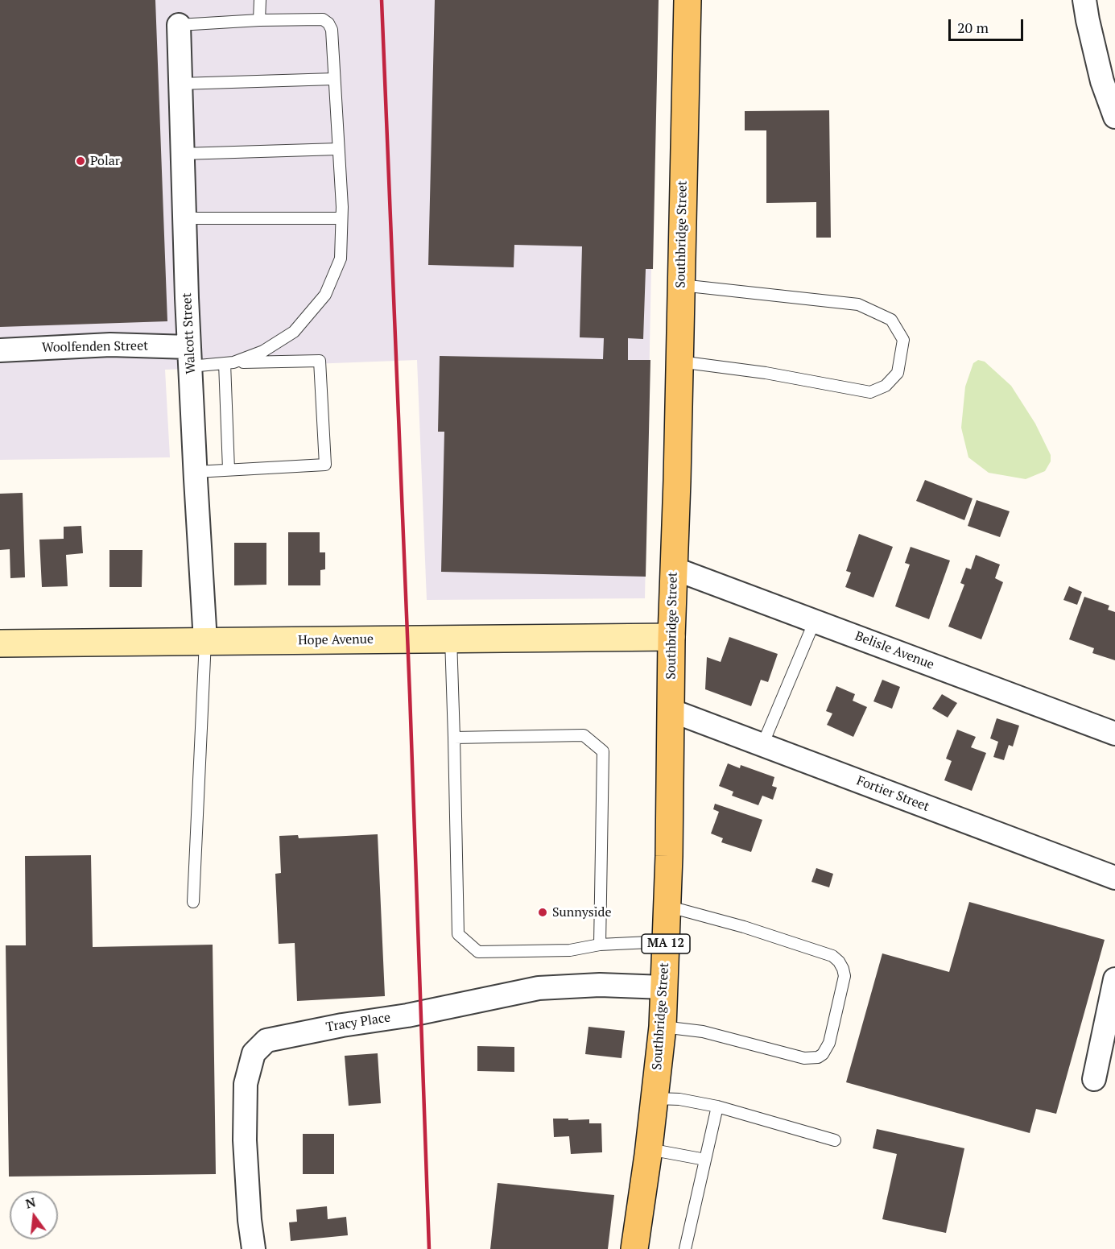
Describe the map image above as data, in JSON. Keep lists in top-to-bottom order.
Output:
{
  "streets": {
    "main road": ["Southbridge Street", "Hope Avenue", "MA 12"],
    "street": [
      "Walcott Street",
      "Woolfenden Street",
      "Belisle Avenue",
      "Fortier Street",
      "Tracy Place"
    ]
  },
  "crossings": [
    ["Southbridge Street", "Hope Avenue"],
    ["Southbridge Street", "Belisle Avenue"],
    ["Southbridge Street", "Fortier Street"],
    ["Southbridge Street", "Tracy Place"],
    ["Walcott Street", "Woolfenden Street"],
    ["Walcott Street", "Hope Avenue"]
  ],
  "places": ["Polar", "Sunnyside"],
  "scale_bar": "20 m",
  "north": "top"
}
